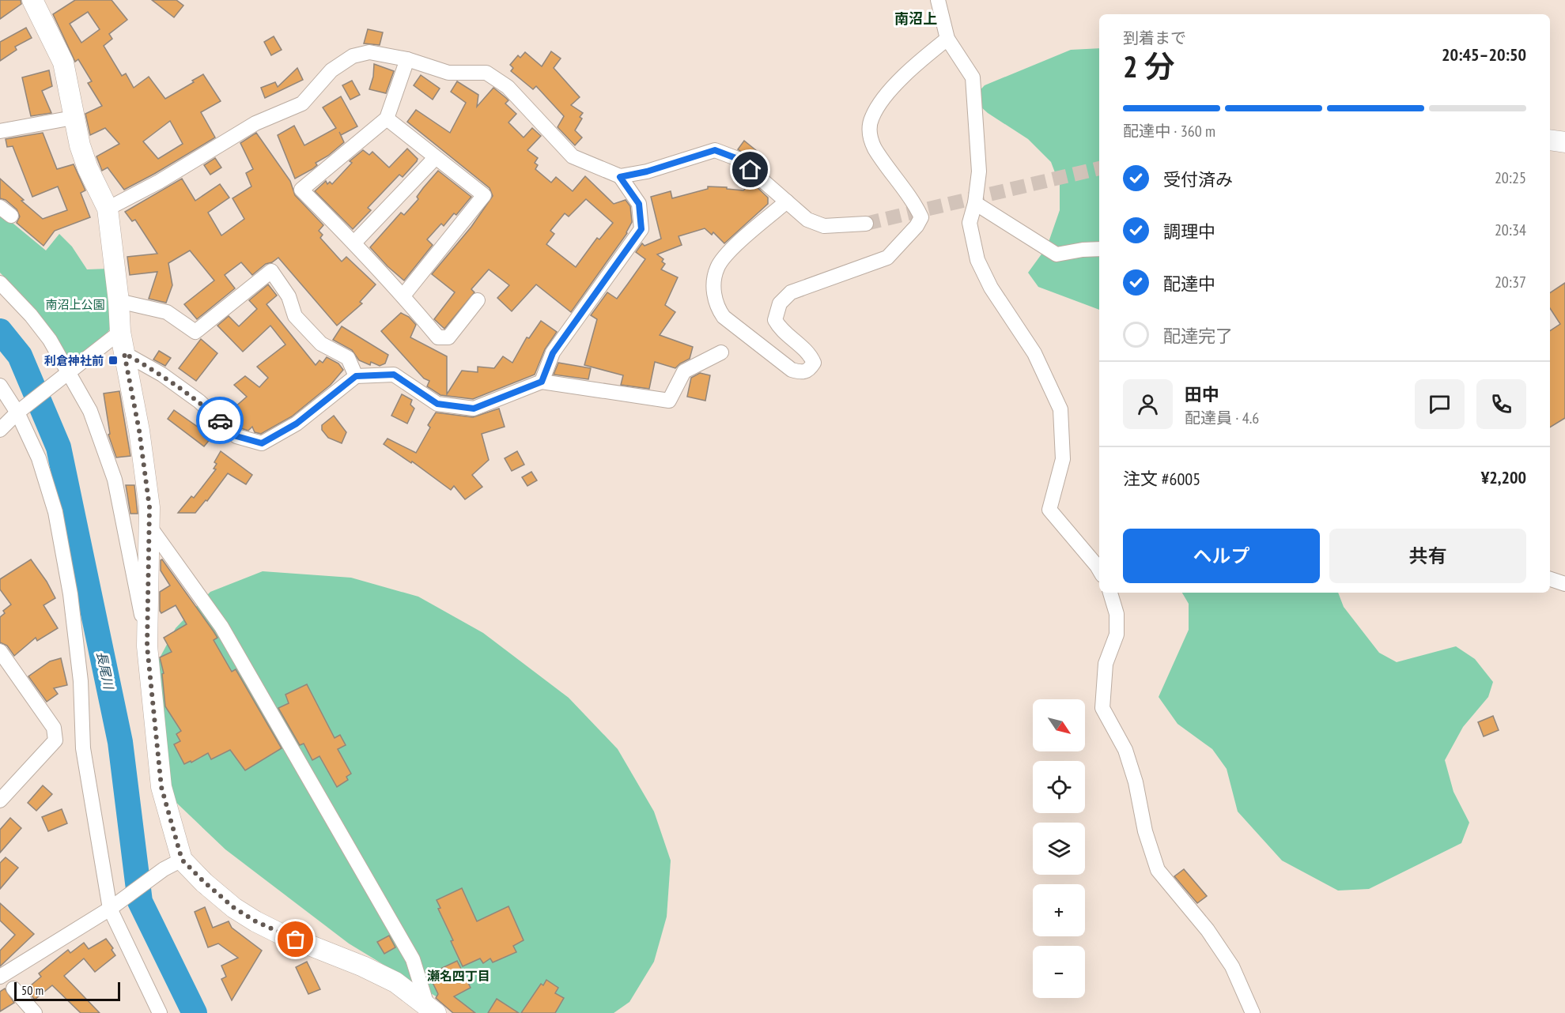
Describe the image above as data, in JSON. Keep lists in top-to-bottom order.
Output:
{
  "districts": ["南沼上", "瀬名四丁目"],
  "water": ["長尾川"],
  "parks": ["南沼上公園"],
  "places": {
    "transit": ["利倉神社前"]
  },
  "scale_bar": "50 m",
  "north": "bottom right",
  "page": {
    "heading": ["2 分", "到着まで", "20:45–20:50"],
    "panel": [
      "田中",
      "配達員 · 4.6",
      "注文 #6005",
      "¥2,200"
    ],
    "bar": "配達中 · 360 m",
    "list": [
      ["受付済み", "20:25"],
      ["調理中", "20:34"],
      ["配達中", "20:37"],
      "配達完了"
    ],
    "buttons": ["ヘルプ", "共有"],
    "map_buttons": ["+", "−"],
    "scale": "50 m"
  }
}
